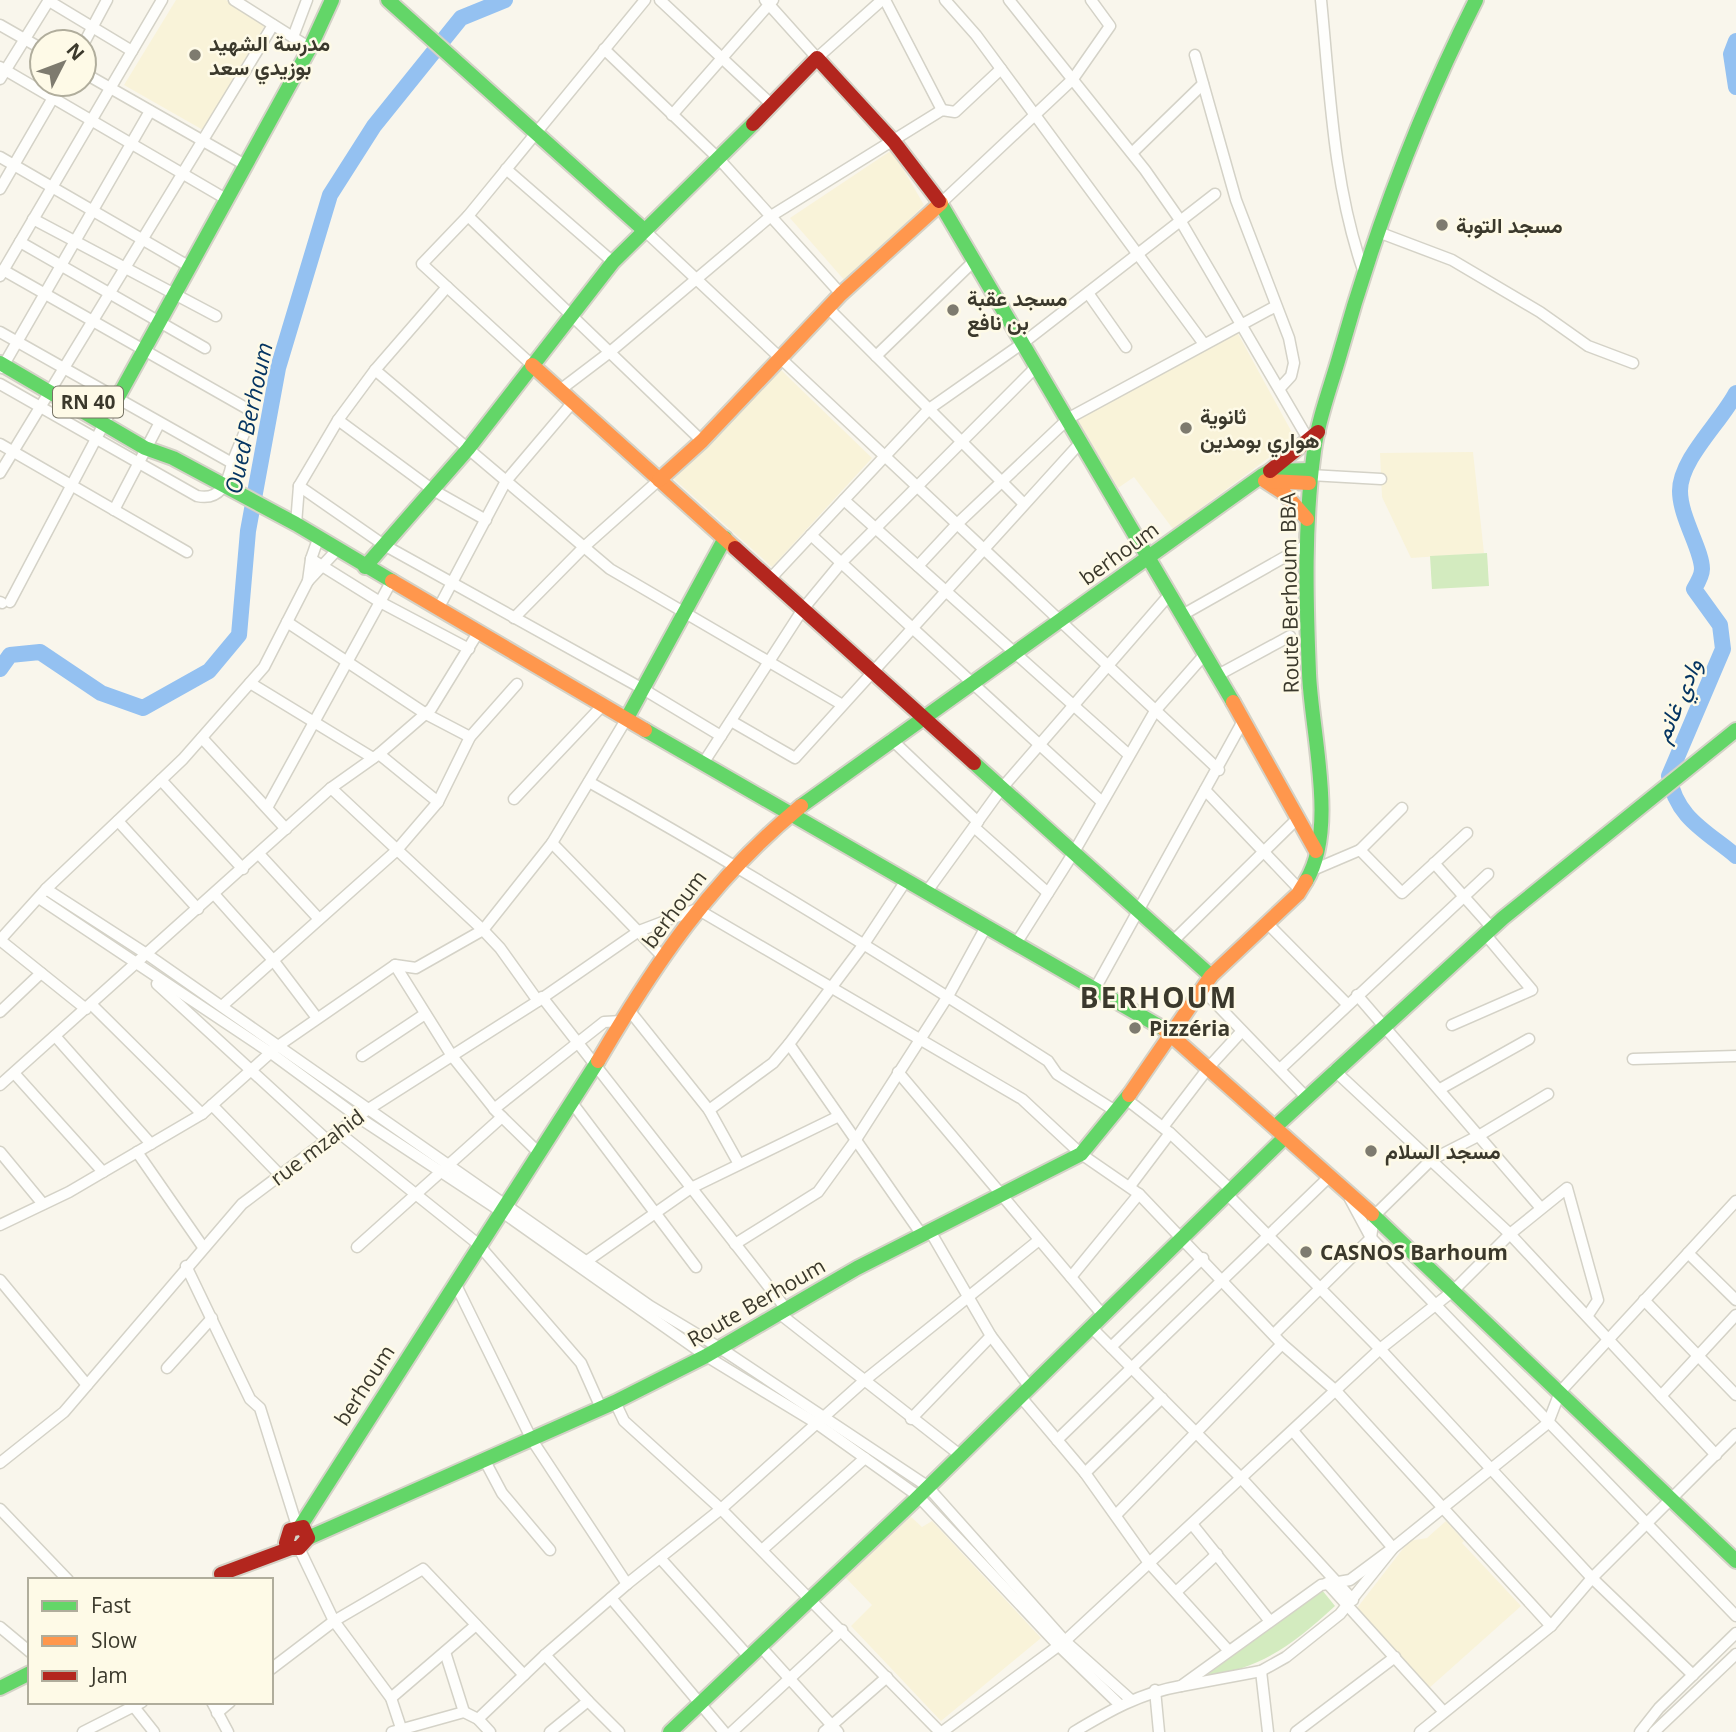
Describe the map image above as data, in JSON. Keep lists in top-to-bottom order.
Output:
{
  "streets": {
    "main road": [
      "RN 40",
      "berhoum",
      "Route Berhoum BBA",
      "Route Berhoum"
    ],
    "street": ["rue mzahid"]
  },
  "crossings": [
    ["RN 40", "berhoum"],
    ["RN 40", "Route Berhoum BBA"],
    ["RN 40", "Route Berhoum"],
    ["berhoum", "Route Berhoum BBA"],
    ["berhoum", "rue mzahid"],
    ["berhoum", "Route Berhoum"],
    ["Route Berhoum BBA", "Route Berhoum"]
  ],
  "districts": ["BERHOUM"],
  "water": ["Oued Berhoum", "وادي غانم"],
  "places": [
    "مدرسة الشهيد بوزيدي سعد",
    "مسجد التوبة",
    "مسجد عقبة بن نافع",
    "ثانوية هواري بومدين",
    "Pizzéria",
    "مسجد السلام",
    "CASNOS Barhoum"
  ],
  "legend": ["Fast", "Slow", "Jam"],
  "north": "top right"
}
